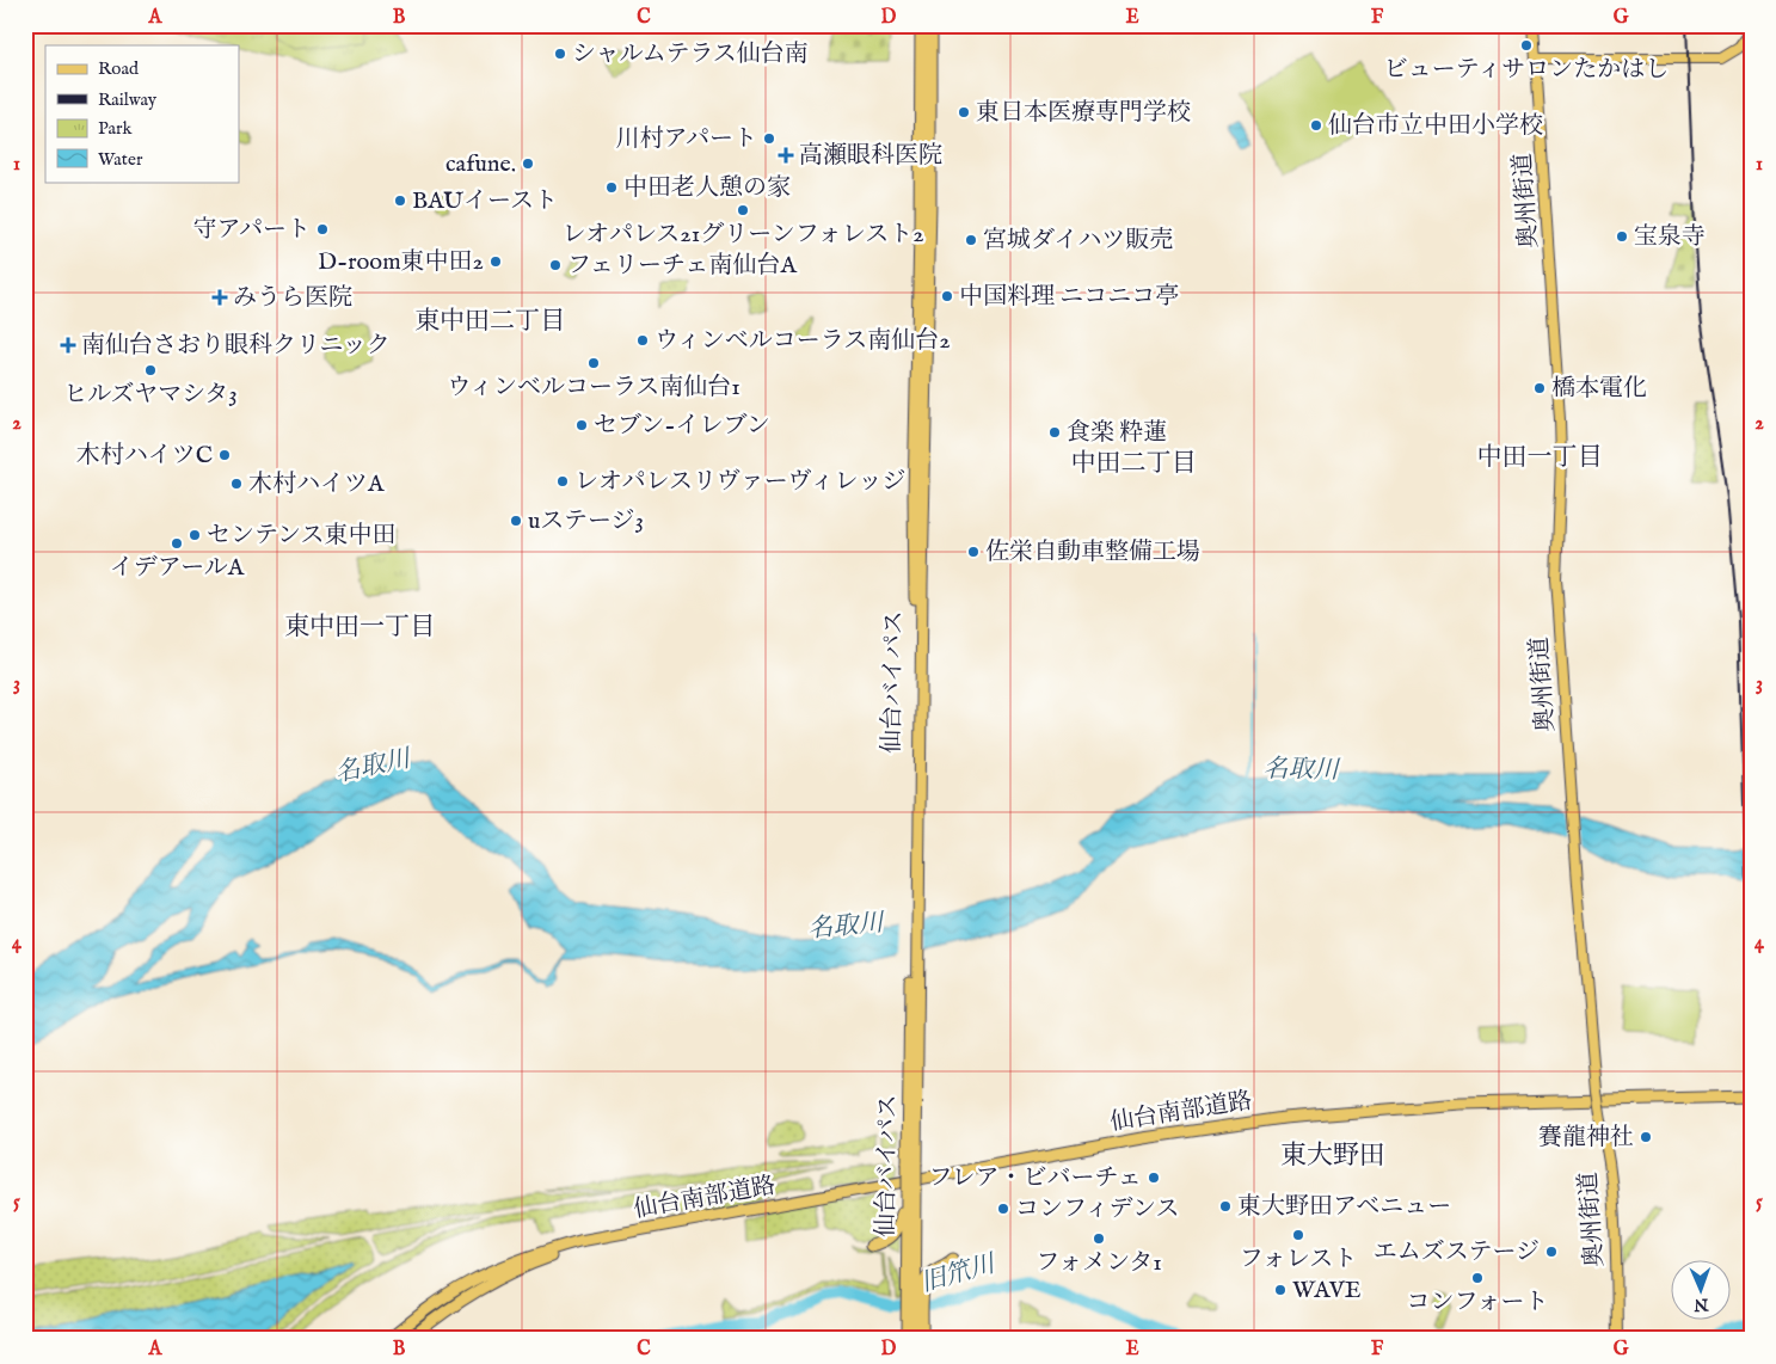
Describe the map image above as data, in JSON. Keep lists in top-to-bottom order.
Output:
{
  "streets": {
    "highway": ["仙台バイパス", "仙台南部道路"],
    "main road": ["奥州街道"]
  },
  "districts": [
    "東中田二丁目",
    "中田一丁目",
    "中田二丁目",
    "東中田一丁目",
    "東大野田"
  ],
  "water": ["名取川", "旧笊川"],
  "places": {
    "other": [
      "ビューティサロンたかはし",
      "シャルムテラス仙台南",
      "東日本医療専門学校",
      "仙台市立中田小学校",
      "川村アパート",
      "cafune.",
      "中田老人憩の家",
      "BAUイースト",
      "レオパレス21グリーンフォレスト2",
      "守アパート",
      "宝泉寺",
      "宮城ダイハツ販売",
      "D-room東中田2",
      "フェリーチェ南仙台A",
      "中国料理 ニコニコ亭",
      "ウィンベルコーラス南仙台2",
      "ウィンベルコーラス南仙台1",
      "ヒルズヤマシタ3",
      "橋本電化",
      "セブン-イレブン",
      "食楽 粋蓮",
      "木村ハイツC",
      "レオパレスリヴァーヴィレッジ",
      "木村ハイツA",
      "uステージ3",
      "センテンス東中田",
      "イデアールA",
      "佐栄自動車整備工場",
      "賽龍神社",
      "フレア・ビバーチェ",
      "東大野田アベニュー",
      "コンフィデンス",
      "フォレスト",
      "フォメンタ1",
      "エムズステージ",
      "コンフォート",
      "WAVE"
    ],
    "health": ["高瀬眼科医院", "みうら医院", "南仙台さおり眼科クリニック"]
  },
  "legend": [
    "Road",
    "Railway",
    "Park",
    "Water"
  ],
  "north": "bottom",
  "grid": {
    "columns": [
      "A",
      "B",
      "C",
      "D",
      "E",
      "F",
      "G"
    ],
    "rows": [
      "1",
      "2",
      "3",
      "4",
      "5"
    ]
  }
}
